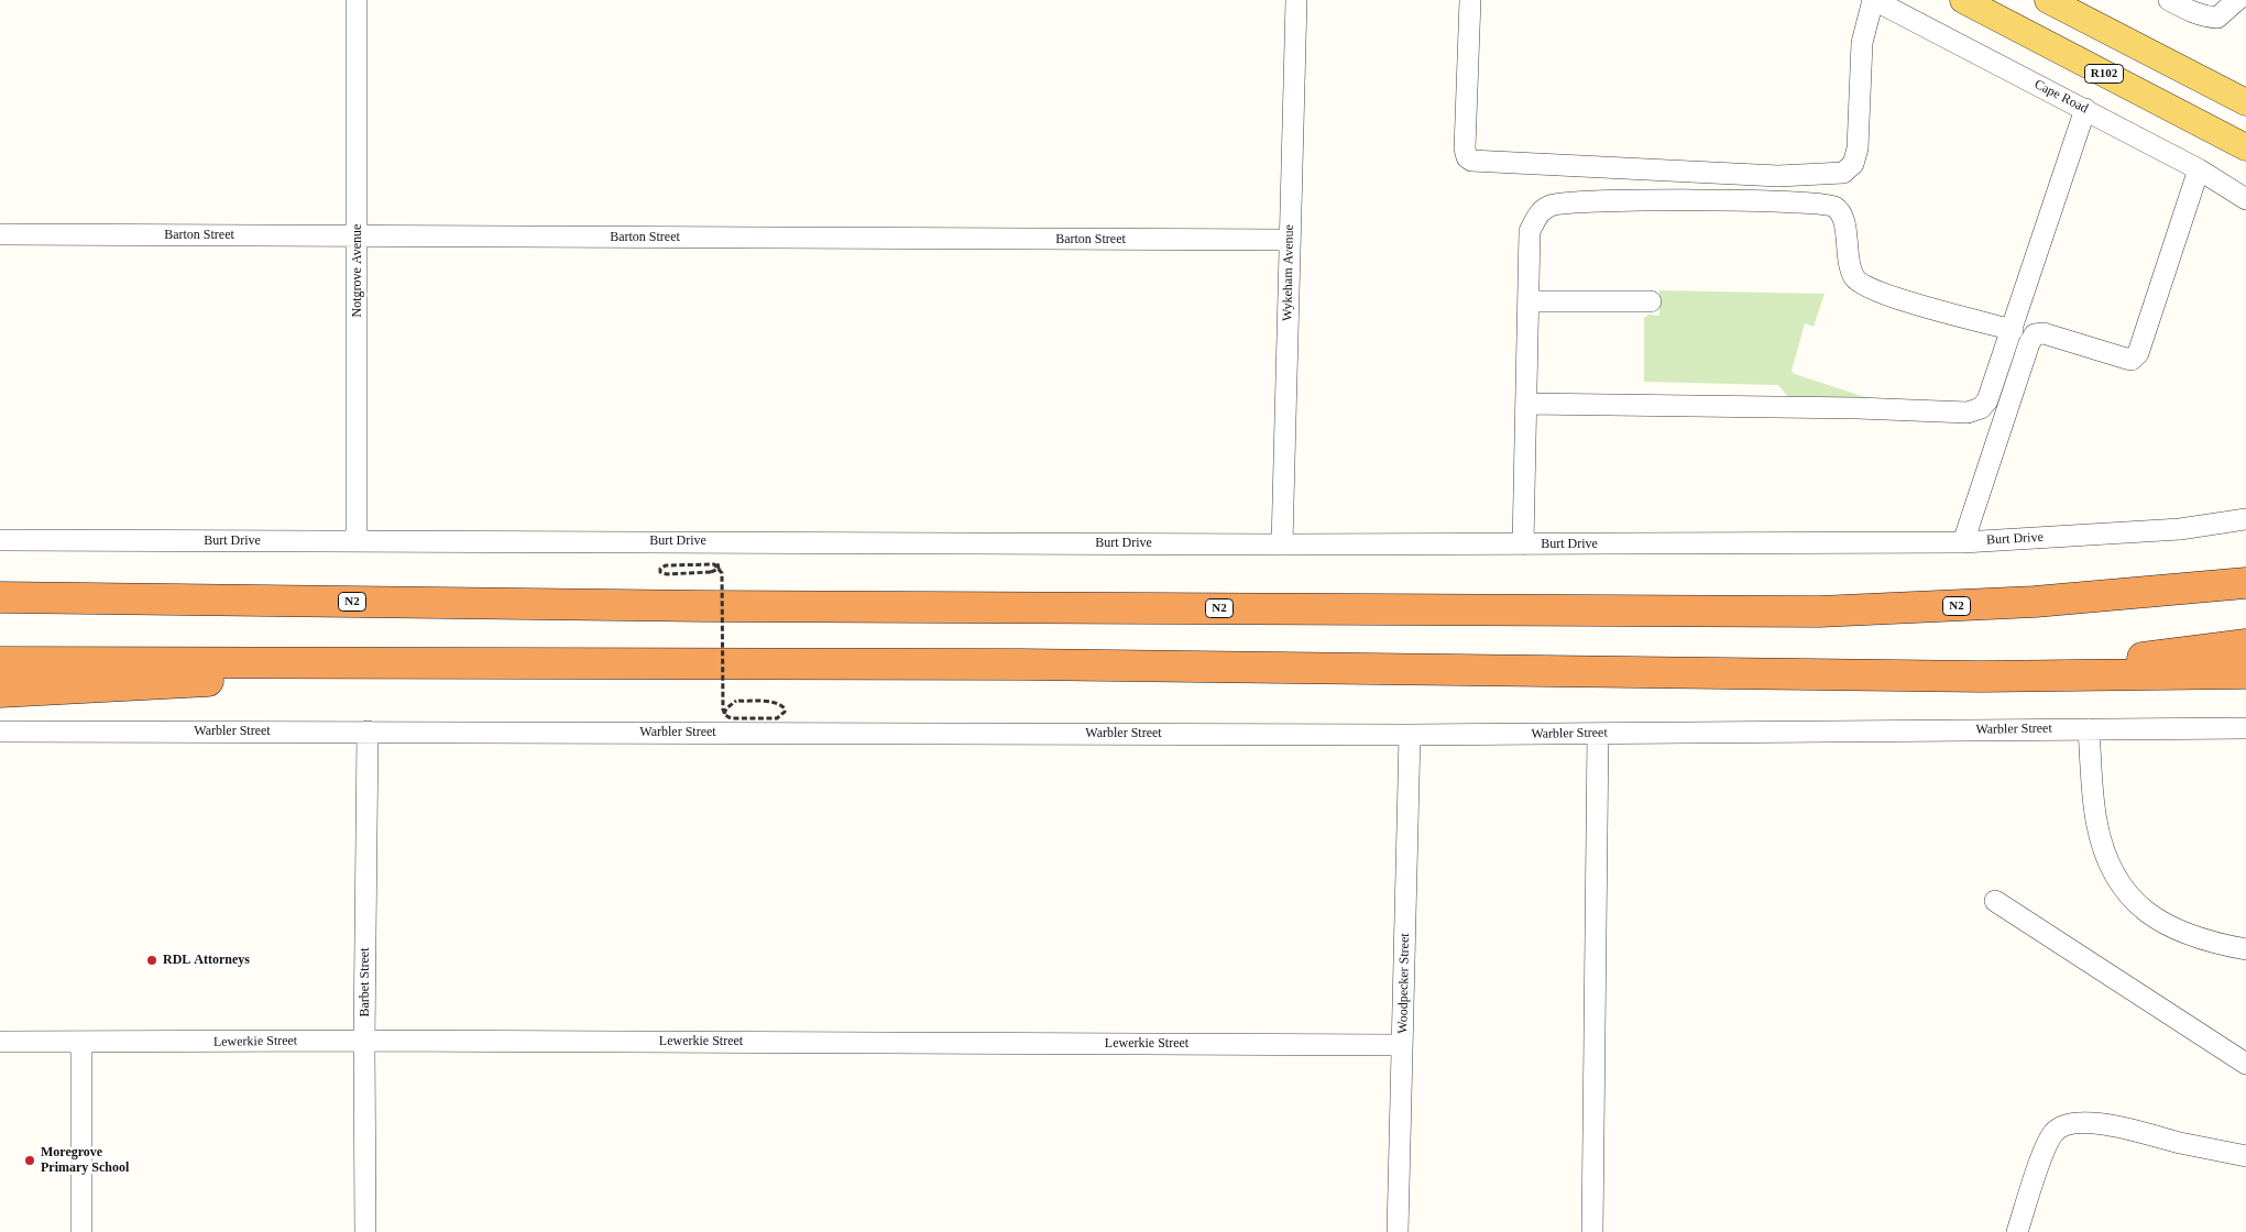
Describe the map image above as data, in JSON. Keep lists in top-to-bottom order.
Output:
{
  "streets": {
    "highway": ["N2"],
    "main road": ["R102"],
    "street": [
      "Cape Road",
      "Barton Street",
      "Notgrove Avenue",
      "Wykeham Avenue",
      "Burt Drive",
      "Warbler Street",
      "Barbet Street",
      "Woodpecker Street",
      "Lewerkie Street"
    ]
  },
  "crossings": [
    ["Barton Street", "Notgrove Avenue"],
    ["Barton Street", "Wykeham Avenue"],
    ["Notgrove Avenue", "Burt Drive"],
    ["Wykeham Avenue", "Burt Drive"],
    ["Warbler Street", "Barbet Street"],
    ["Warbler Street", "Woodpecker Street"],
    ["Barbet Street", "Lewerkie Street"],
    ["Woodpecker Street", "Lewerkie Street"]
  ],
  "places": ["RDL Attorneys", "Moregrove Primary School"]
}
